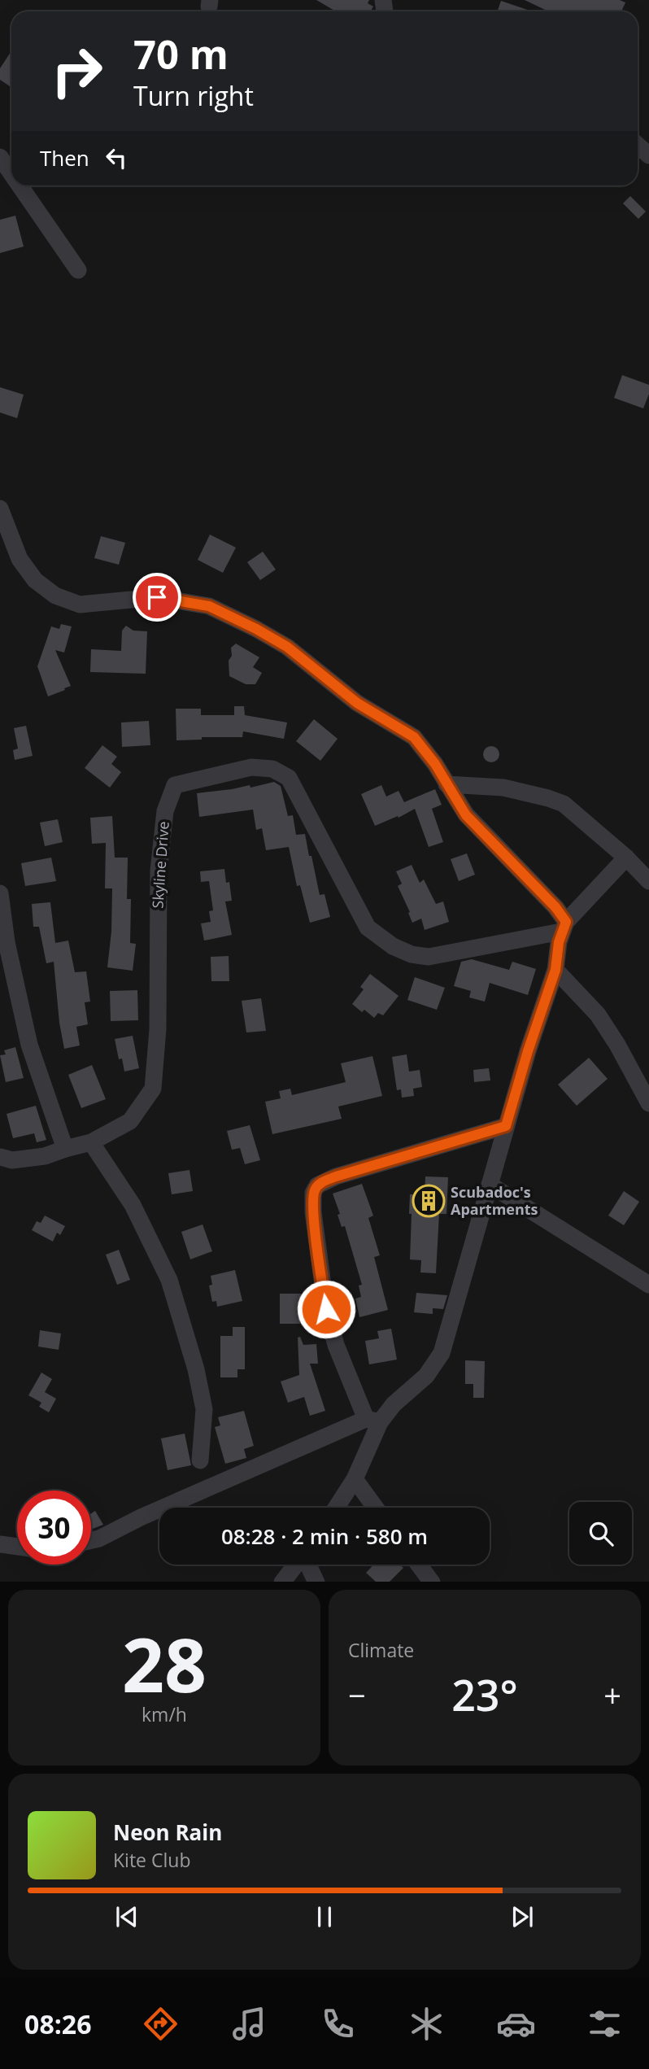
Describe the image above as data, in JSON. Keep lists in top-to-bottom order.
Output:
{
  "streets": {
    "street": ["Skyline Drive"]
  },
  "places": {
    "building": ["Scubadoc's Apartments"]
  },
  "page": {
    "turn": ["70 m", "Turn right"],
    "then": "Then",
    "limit": "30",
    "trip": "08:28 · 2 min · 580 m",
    "tile": [
      ["28", "km/h"],
      "Climate"
    ],
    "heat": ["−", "23°", "+"],
    "song": ["Neon Rain", "Kite Club"],
    "tabs": "08:26"
  }
}
